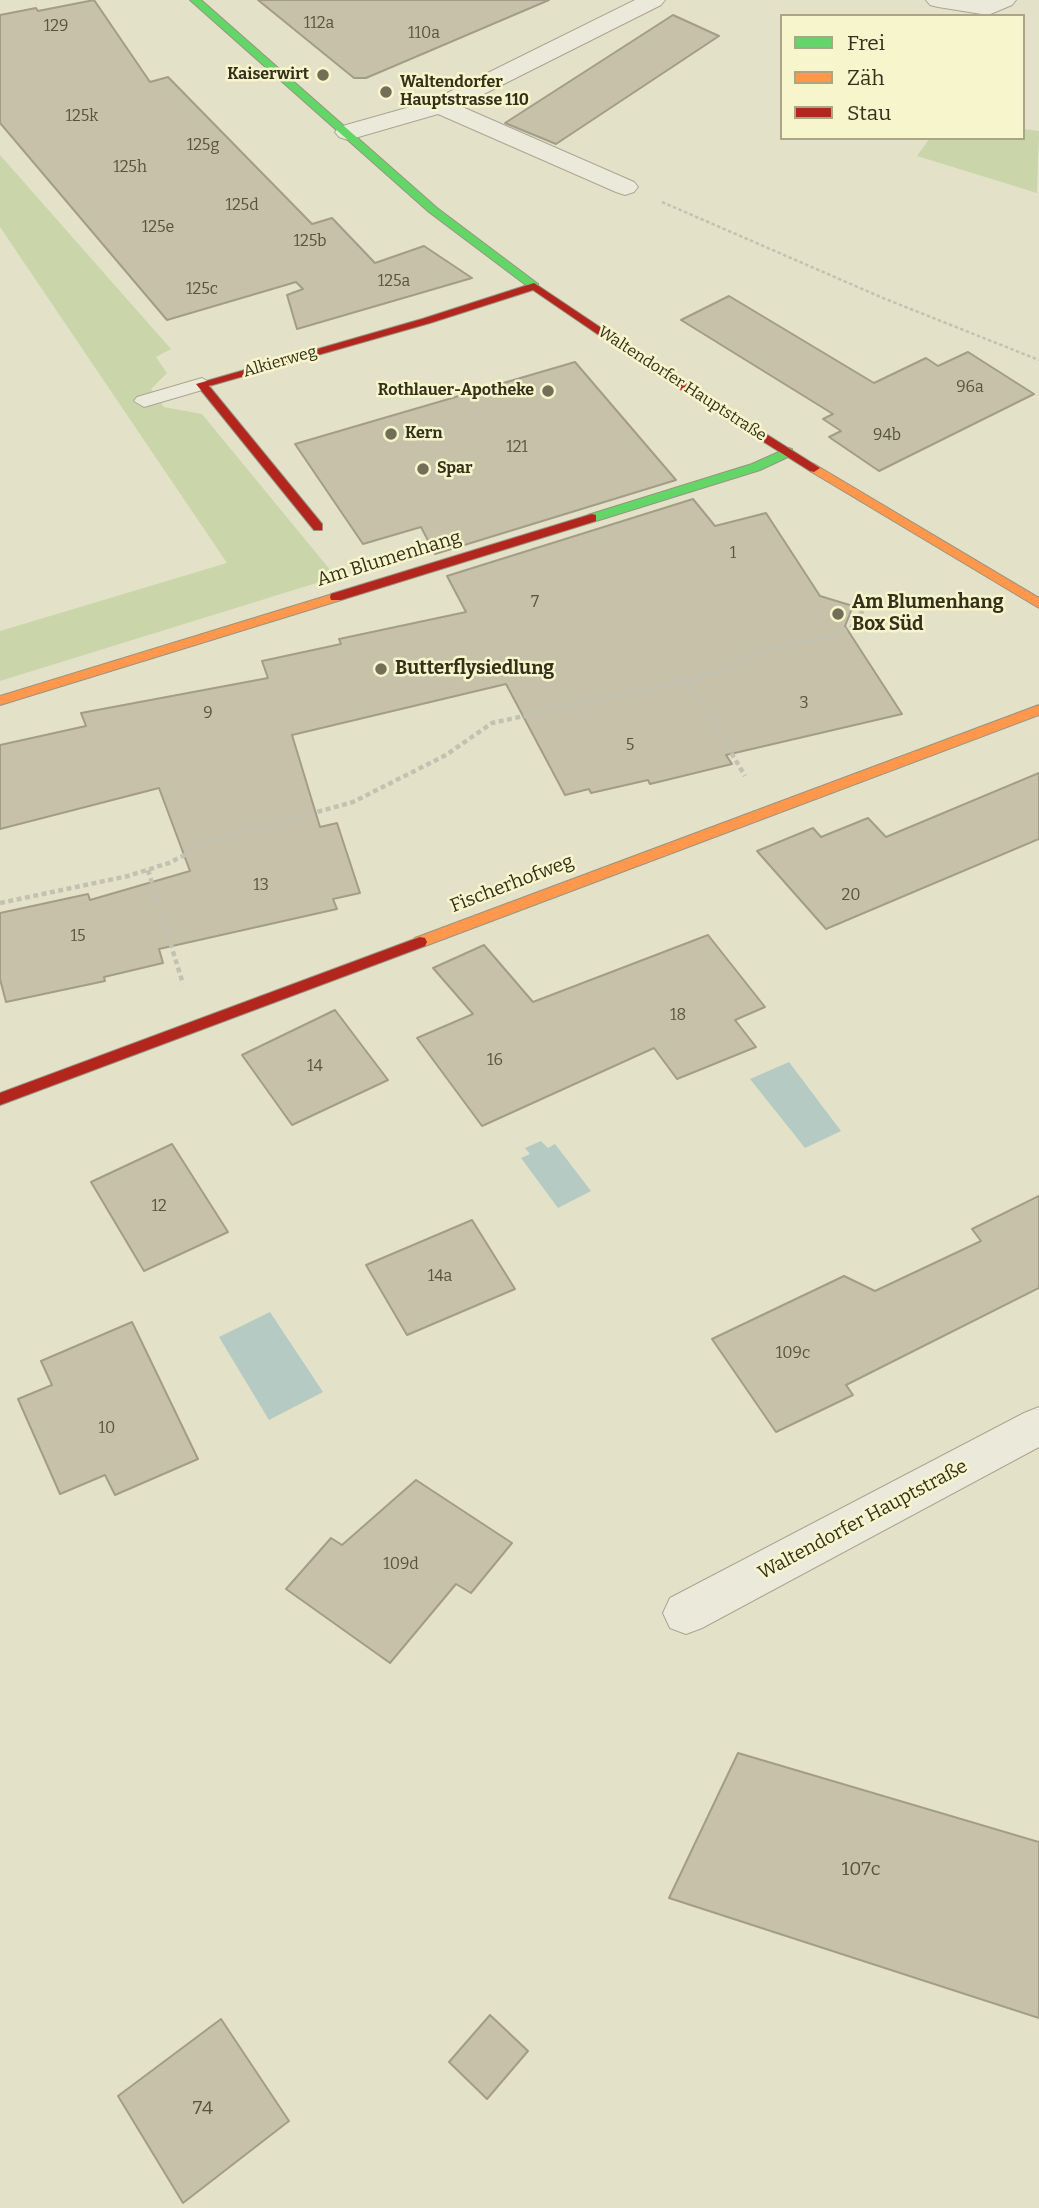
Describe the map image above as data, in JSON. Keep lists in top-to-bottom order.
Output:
{
  "streets": {
    "street": [
      "Alkierweg",
      "Waltendorfer Hauptstraße",
      "Am Blumenhang",
      "Fischerhofweg"
    ]
  },
  "crossings": [
    ["Alkierweg", "Waltendorfer Hauptstraße"],
    ["Waltendorfer Hauptstraße", "Am Blumenhang"]
  ],
  "places": [
    "Kaiserwirt",
    "Waltendorfer Hauptstrasse 110",
    "Rothlauer-Apotheke",
    "Kern",
    "Spar",
    "Am Blumenhang Box Süd",
    "Butterflysiedlung"
  ],
  "house_numbers": [
    "112a",
    "129",
    "110a",
    "125k",
    "125g",
    "125h",
    "125d",
    "125e",
    "125b",
    "125a",
    "125c",
    "96a",
    "94b",
    "121",
    "1",
    "7",
    "3",
    "9",
    "5",
    "13",
    "20",
    "15",
    "18",
    "16",
    "14",
    "12",
    "14a",
    "109c",
    "10",
    "109d",
    "107c",
    "74"
  ],
  "legend": ["Frei", "Zäh", "Stau"]
}
